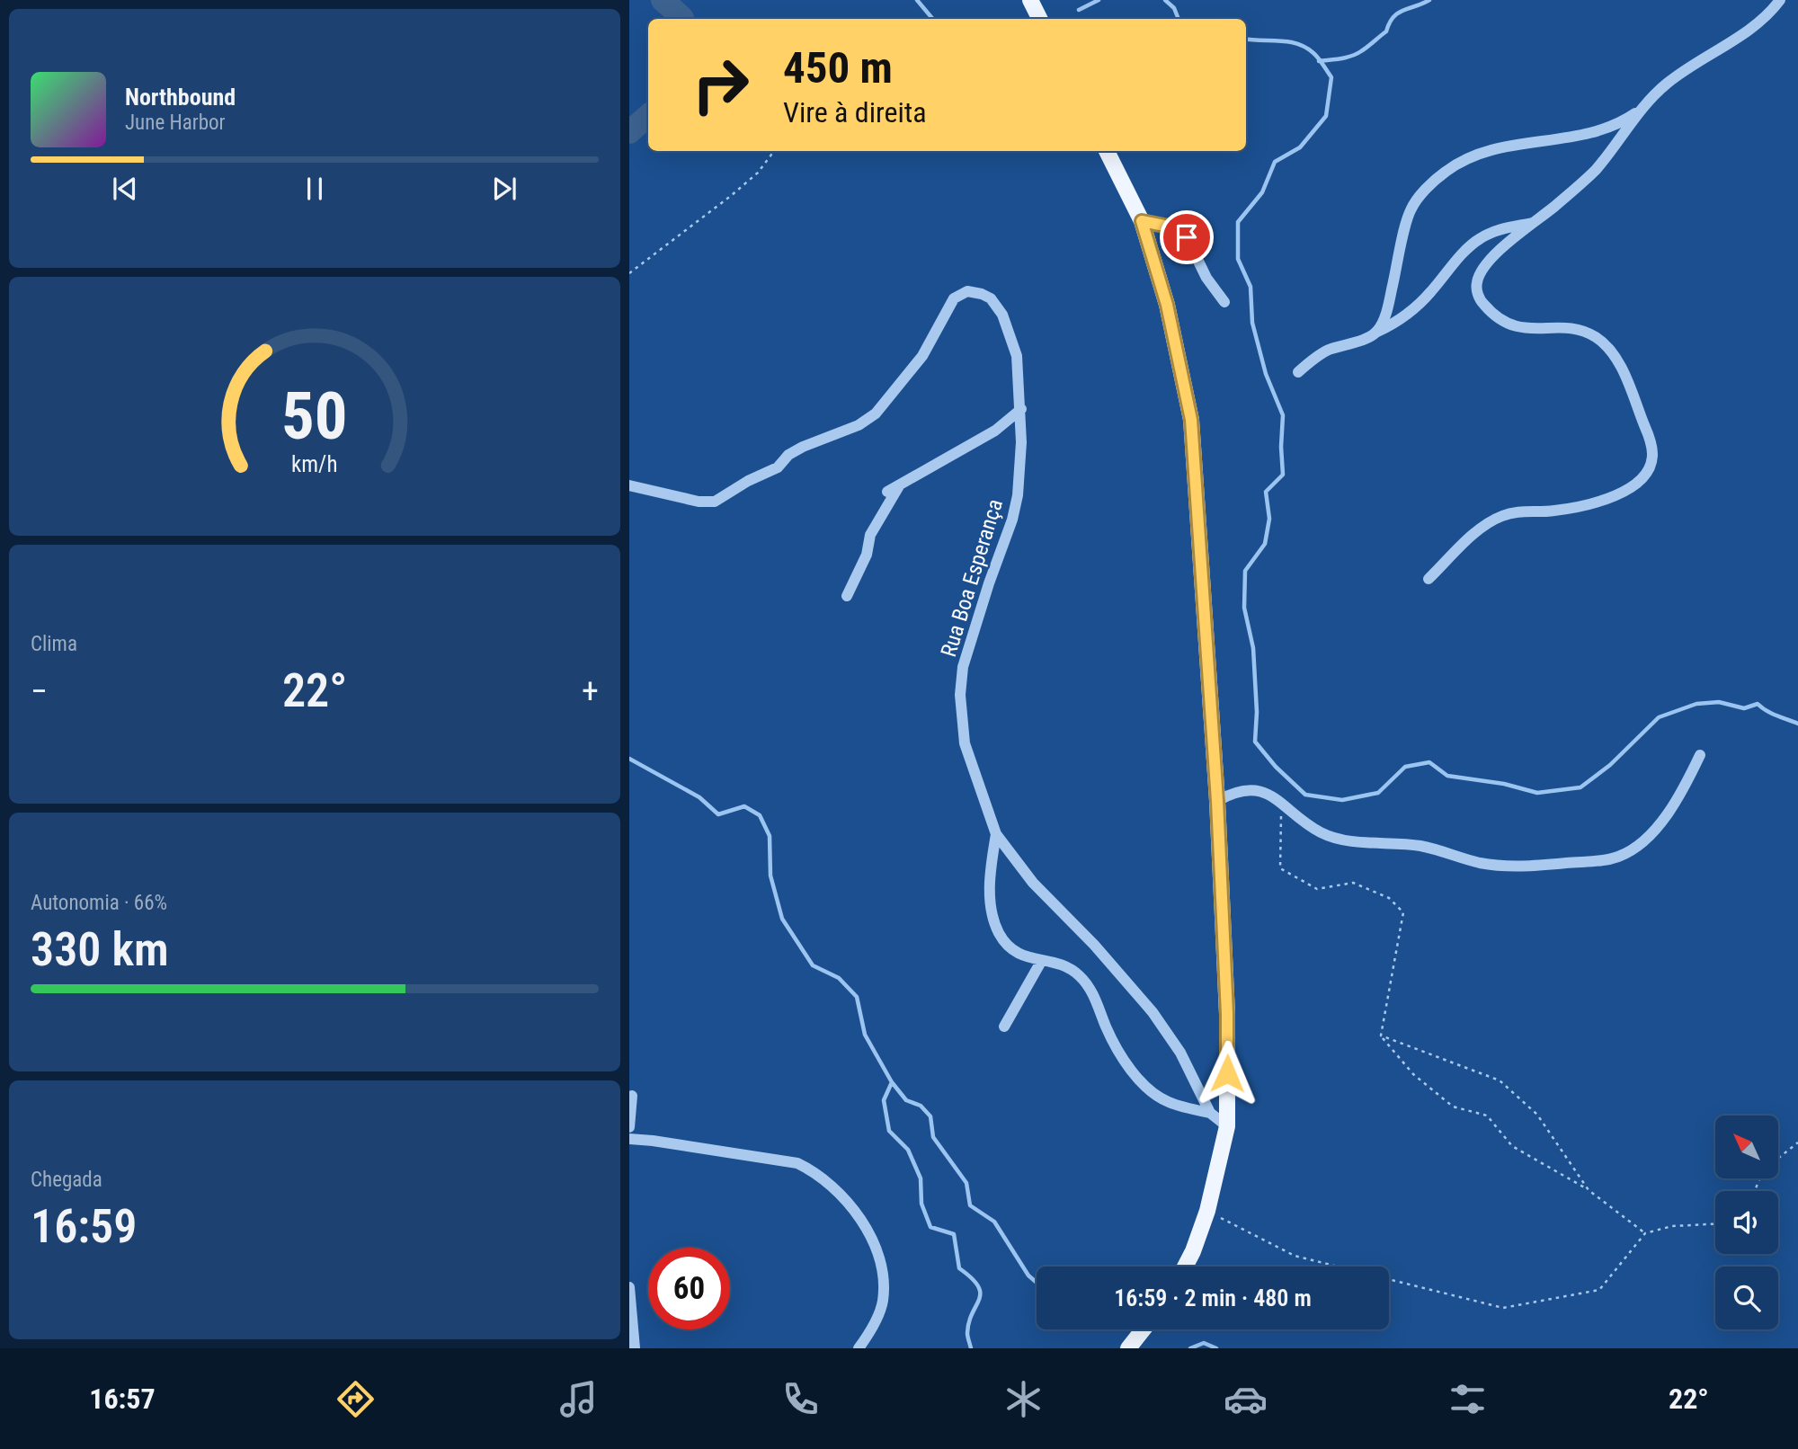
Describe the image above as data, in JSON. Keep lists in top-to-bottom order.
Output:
{
  "streets": {
    "street": ["Rua Boa Esperança"]
  },
  "north": "top left",
  "page": {
    "turn": ["450 m", "Vire à direita"],
    "song": ["Northbound", "June Harbor"],
    "tile": [
      "Clima",
      ["Autonomia · 66%", "330 km"],
      ["Chegada", "16:59"]
    ],
    "heat": ["−", "22°", "+"],
    "limit": "60",
    "trip": "16:59 · 2 min · 480 m",
    "tabs": ["16:57", "22°"],
    "gauge": ["50", "km/h"]
  }
}
